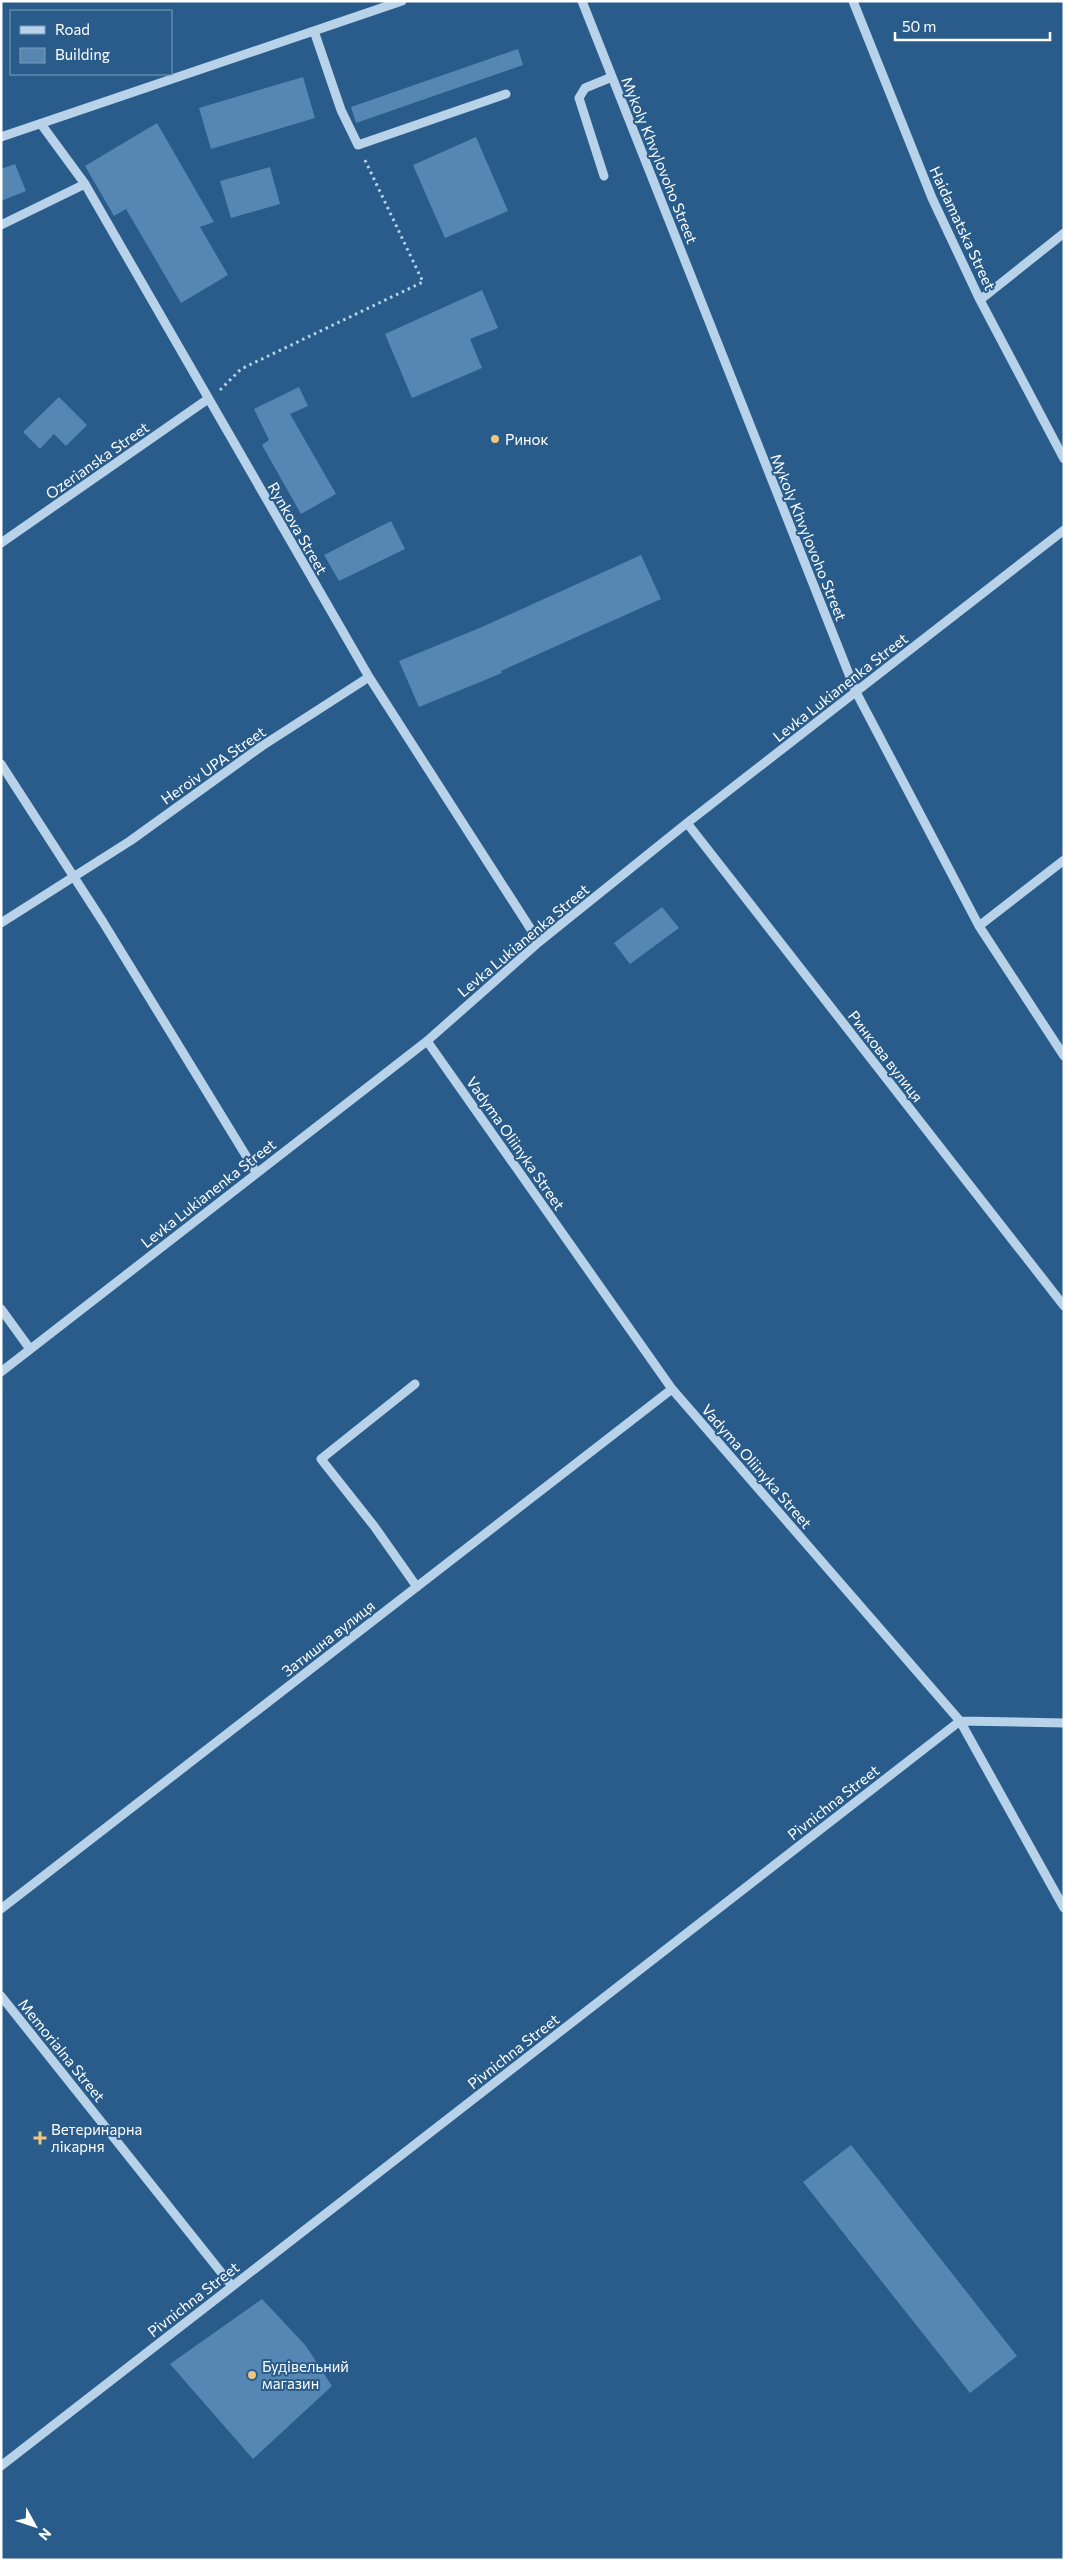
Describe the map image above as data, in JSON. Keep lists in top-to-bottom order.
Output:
{
  "streets": {
    "street": [
      "Mykoly Khvylovoho Street",
      "Haidamatska Street",
      "Ozerianska Street",
      "Rynkova Street",
      "Levka Lukianenka Street",
      "Heroiv UPA Street",
      "Ринкова вулиця",
      "Vadyma Oliinyka Street",
      "Затишна вулиця",
      "Pivnichna Street",
      "Memorialna Street"
    ]
  },
  "crossings": [
    ["Mykoly Khvylovoho Street", "Levka Lukianenka Street"],
    ["Ozerianska Street", "Rynkova Street"],
    ["Rynkova Street", "Levka Lukianenka Street"],
    ["Rynkova Street", "Heroiv UPA Street"],
    ["Levka Lukianenka Street", "Ринкова вулиця"],
    ["Levka Lukianenka Street", "Vadyma Oliinyka Street"],
    ["Vadyma Oliinyka Street", "Затишна вулиця"],
    ["Vadyma Oliinyka Street", "Pivnichna Street"],
    ["Pivnichna Street", "Memorialna Street"]
  ],
  "places": {
    "other": ["Ринок", "Будівельний магазин"],
    "health": ["Ветеринарна лікарня"]
  },
  "legend": ["Road", "Building"],
  "scale_bar": "50 m",
  "north": "bottom right"
}
